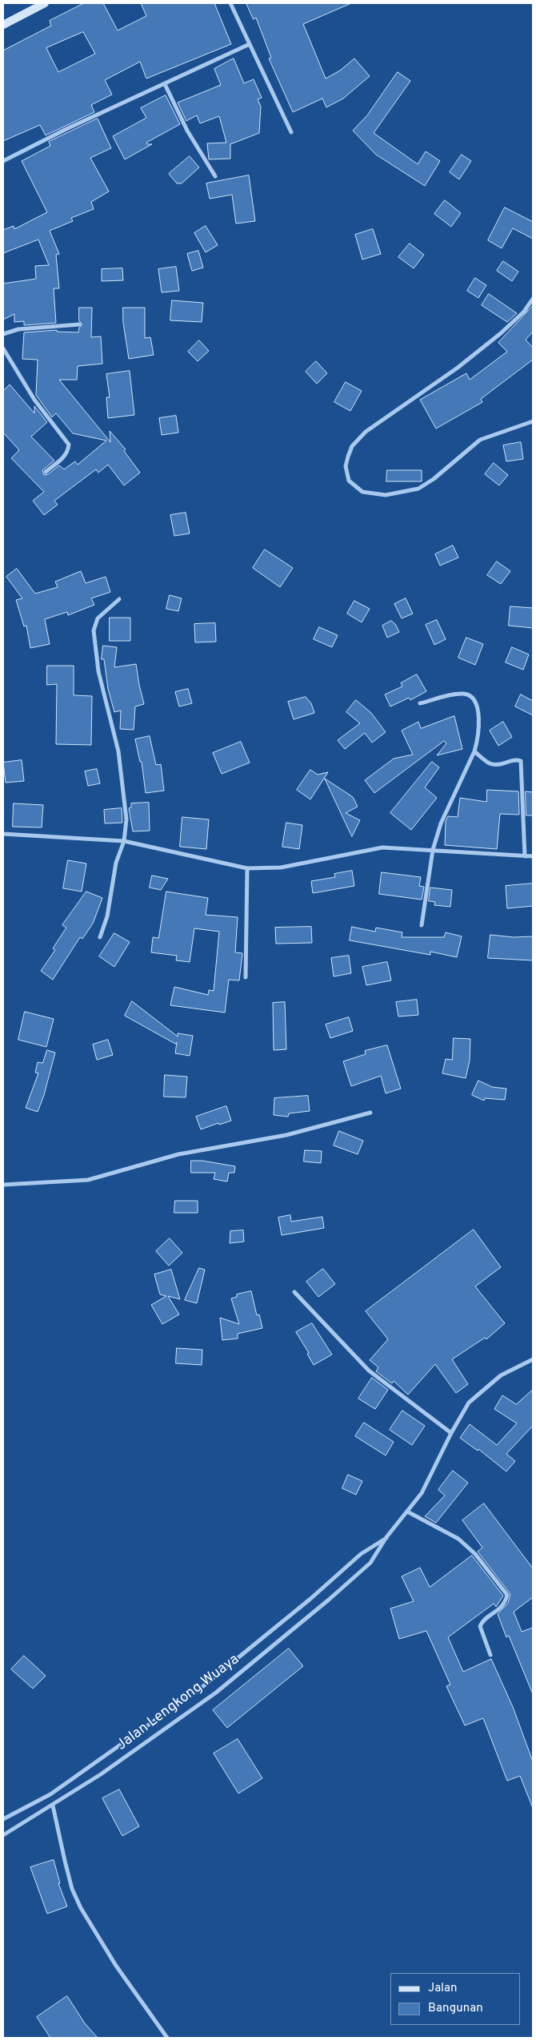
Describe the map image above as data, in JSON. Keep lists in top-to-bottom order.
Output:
{
  "streets": {
    "street": ["Jalan Lengkong Wuaya"]
  },
  "legend": ["Jalan", "Bangunan"]
}
